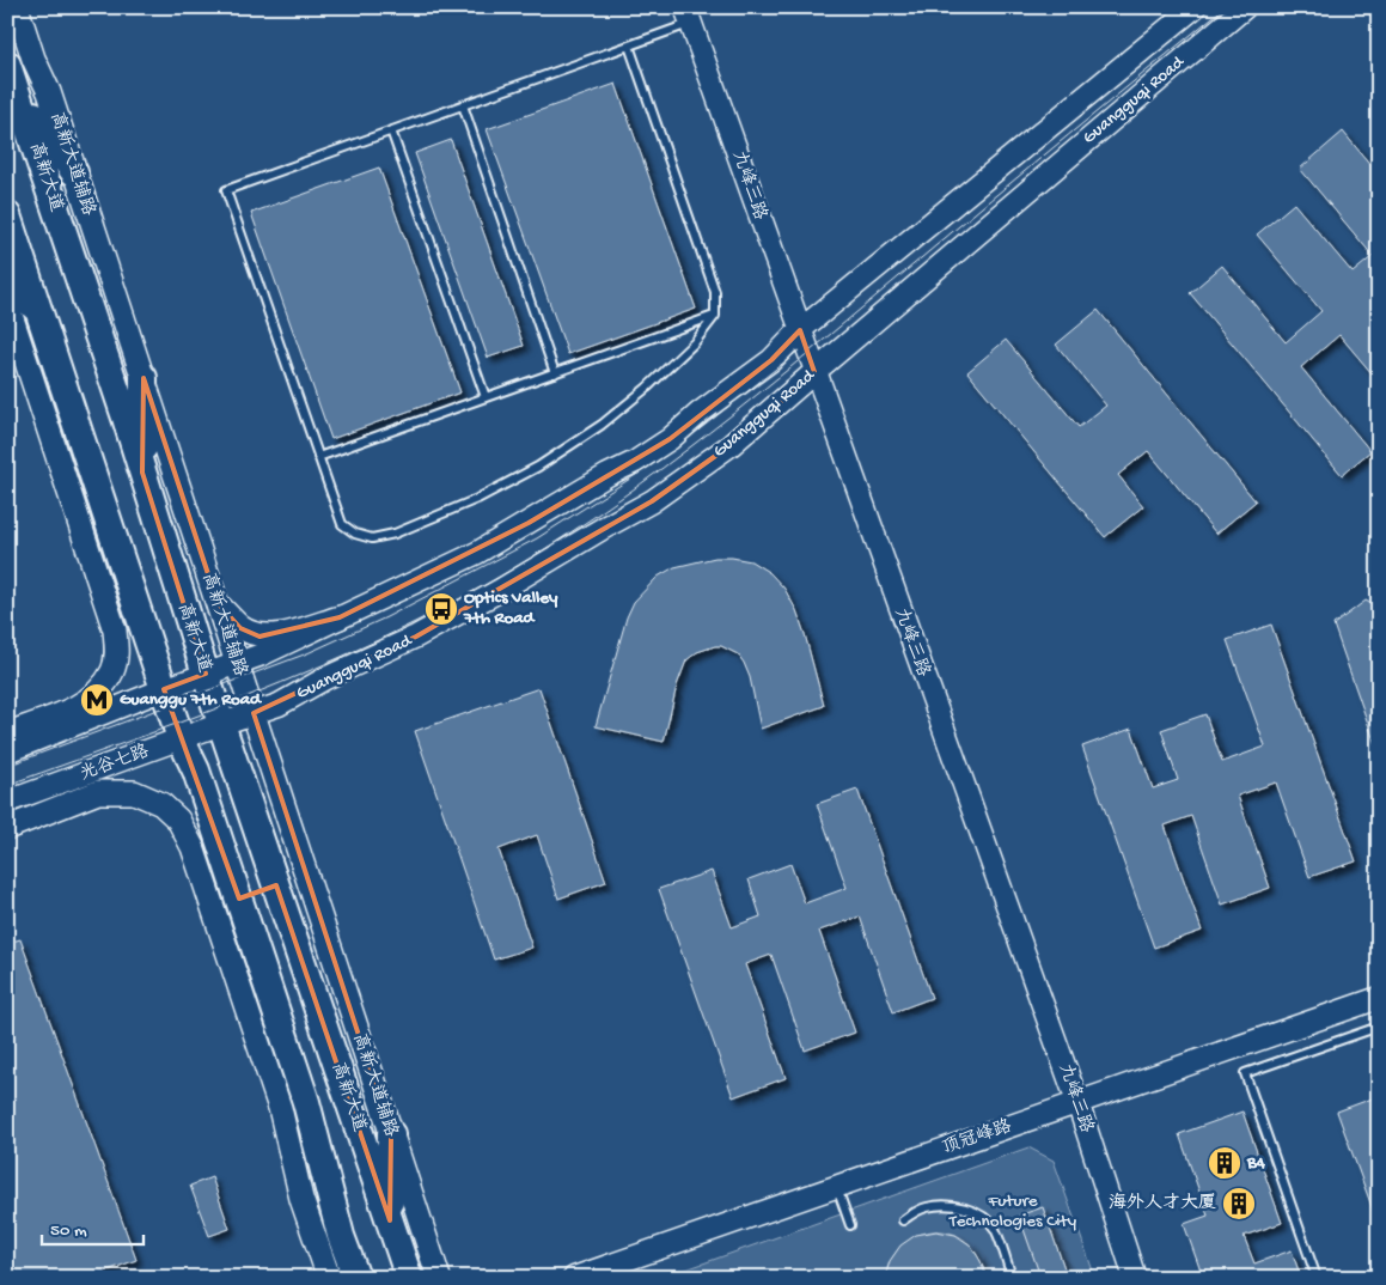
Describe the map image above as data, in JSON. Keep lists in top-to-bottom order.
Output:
{
  "streets": {
    "highway": ["高新大道"],
    "main road": ["高新大道辅路"],
    "street": [
      "Guangguqi Road",
      "九峰三路",
      "光谷七路",
      "顶冠峰路"
    ]
  },
  "crossings": [
    ["Guangguqi Road", "高新大道辅路"],
    ["Guangguqi Road", "高新大道"],
    ["Guangguqi Road", "九峰三路"],
    ["Guangguqi Road", "光谷七路"],
    ["高新大道", "光谷七路"],
    ["九峰三路", "顶冠峰路"]
  ],
  "parks": ["Future Technologies City"],
  "places": {
    "bus stop": ["Optics Valley 7th Road"],
    "metro station": ["Guanggu 7th Road"],
    "building": ["B4", "海外人才大厦"]
  },
  "scale_bar": "50 m"
}
